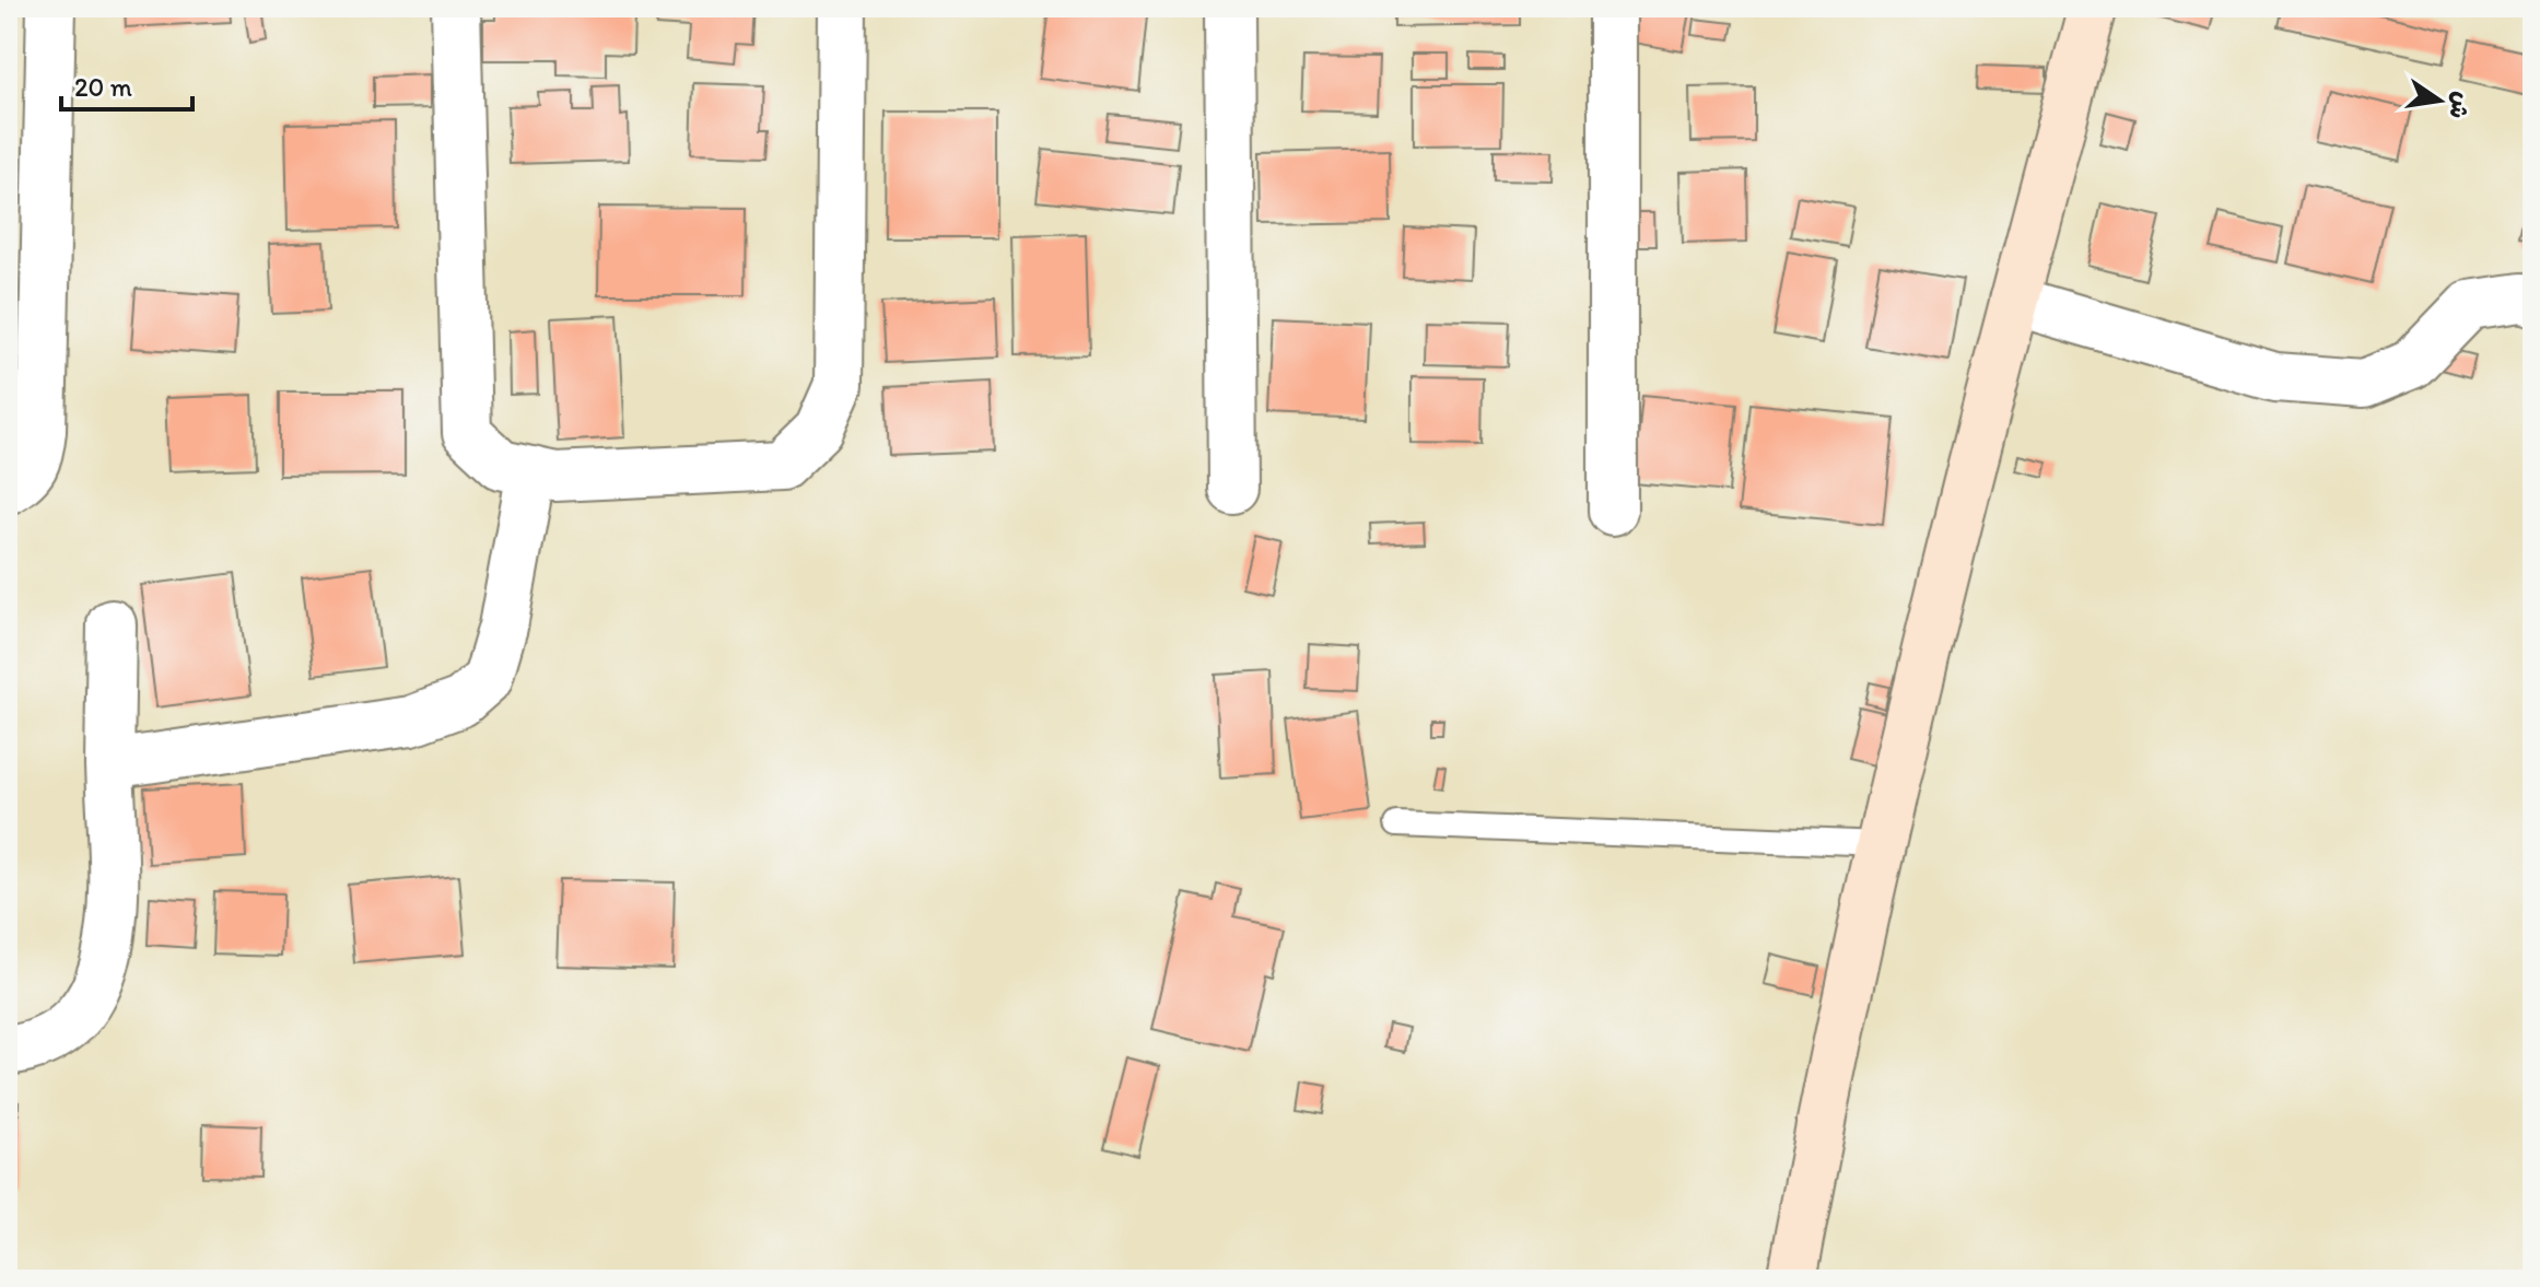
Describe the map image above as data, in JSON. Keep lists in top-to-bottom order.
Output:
{
  "scale_bar": "20 m",
  "north": "right"
}
